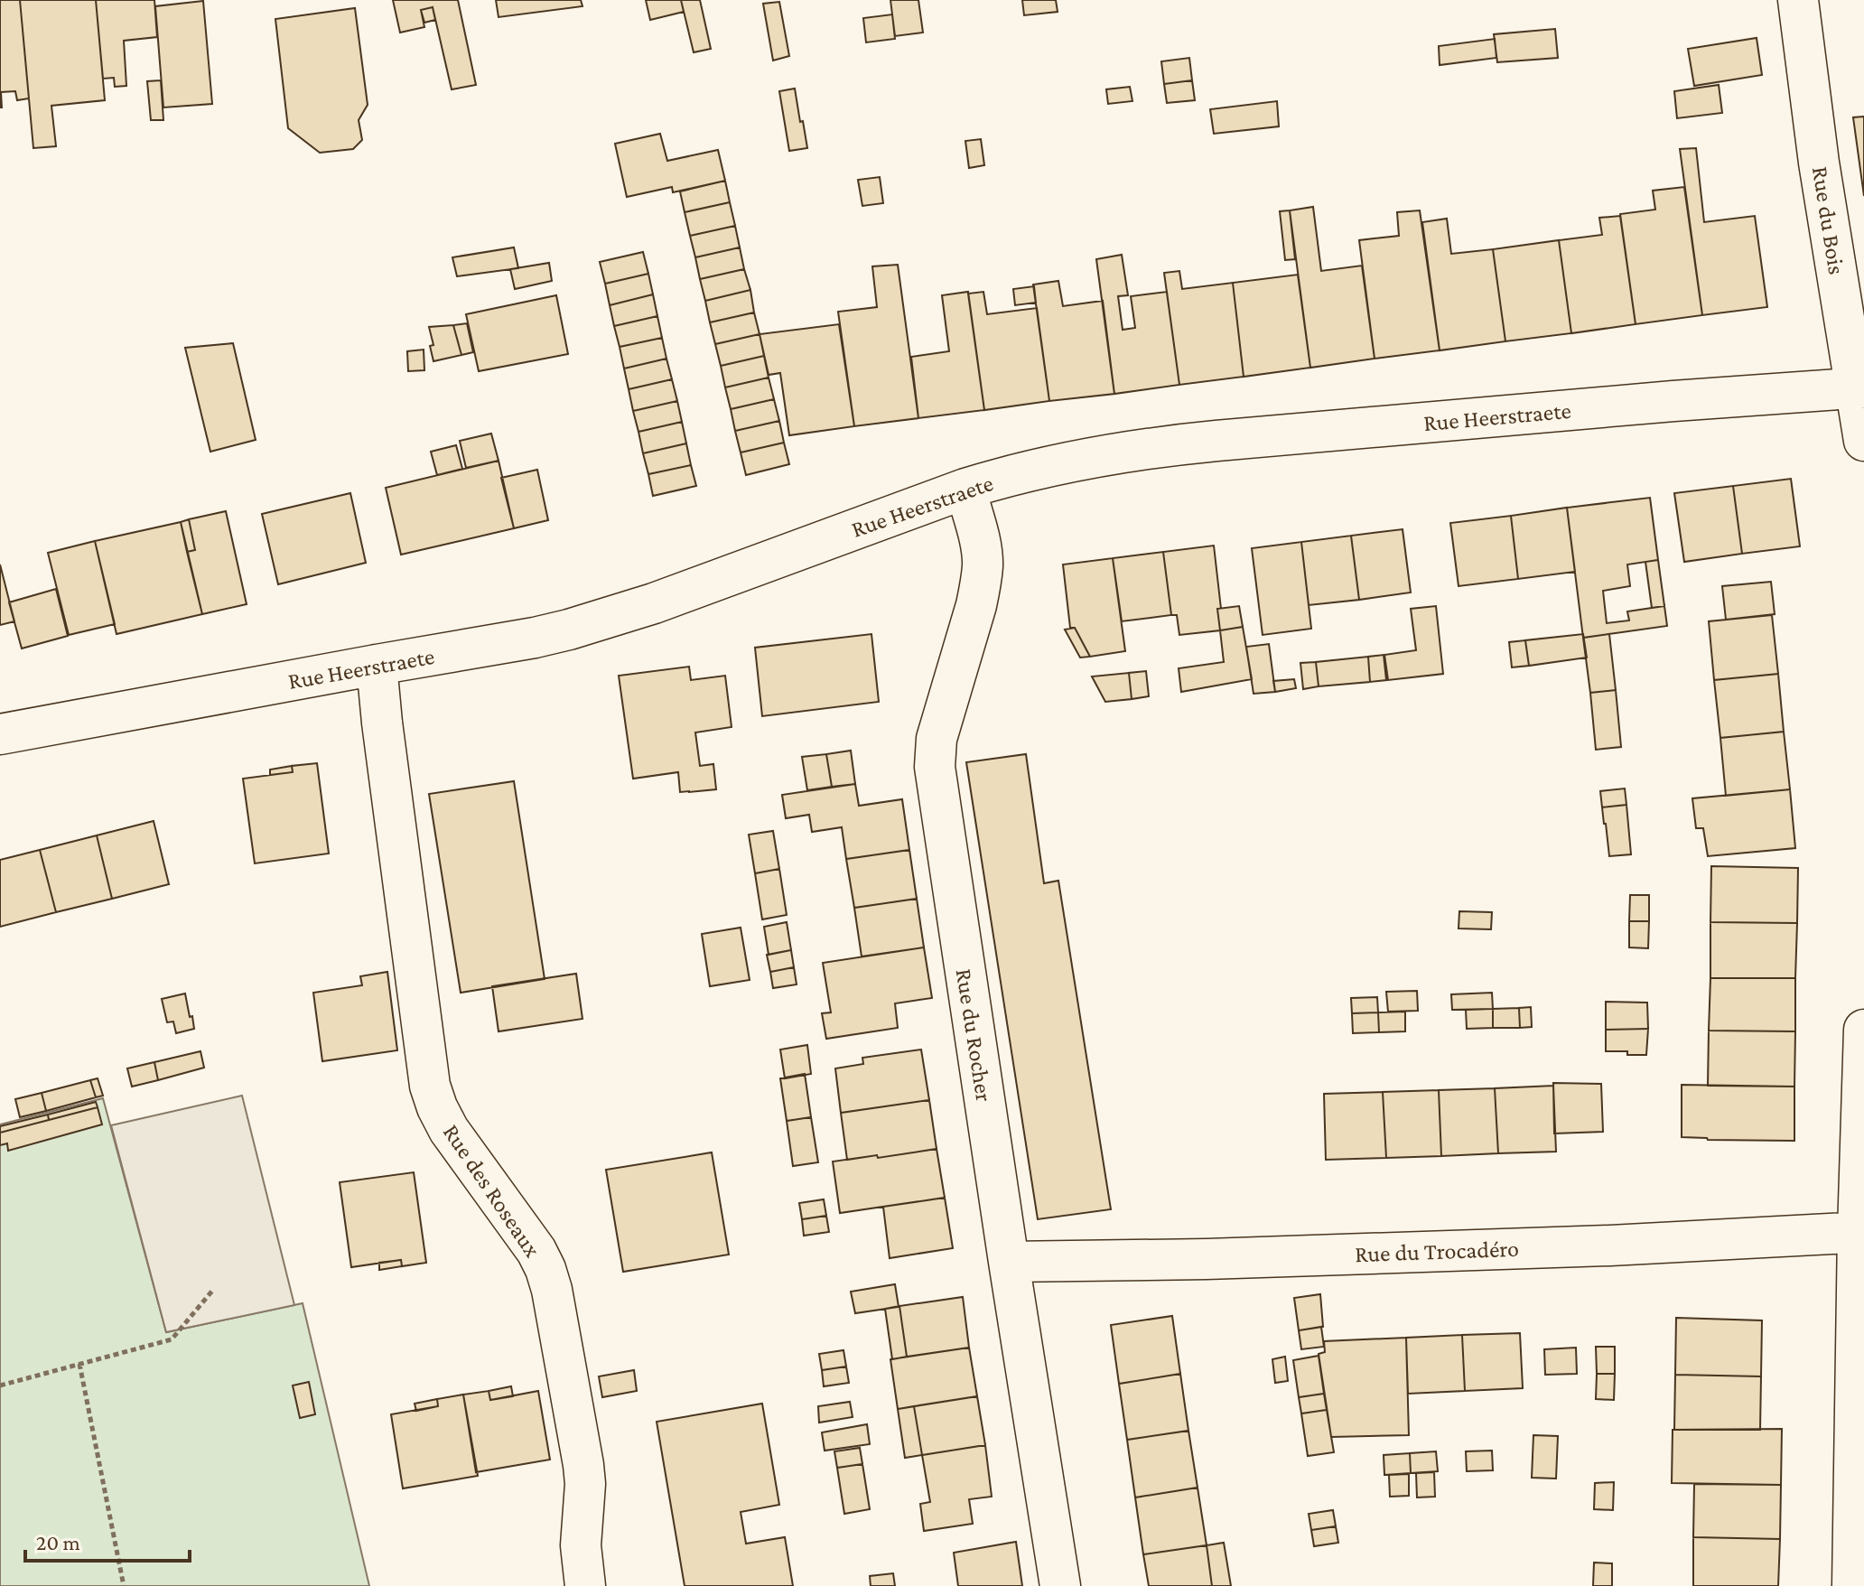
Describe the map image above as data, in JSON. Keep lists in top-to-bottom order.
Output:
{
  "streets": {
    "street": [
      "Rue du Bois",
      "Rue Heerstraete",
      "Rue du Rocher",
      "Rue des Roseaux",
      "Rue du Trocadéro"
    ]
  },
  "crossings": [
    ["Rue du Bois", "Rue Heerstraete"],
    ["Rue Heerstraete", "Rue du Rocher"],
    ["Rue Heerstraete", "Rue des Roseaux"],
    ["Rue du Rocher", "Rue du Trocadéro"]
  ],
  "scale_bar": "20 m"
}
